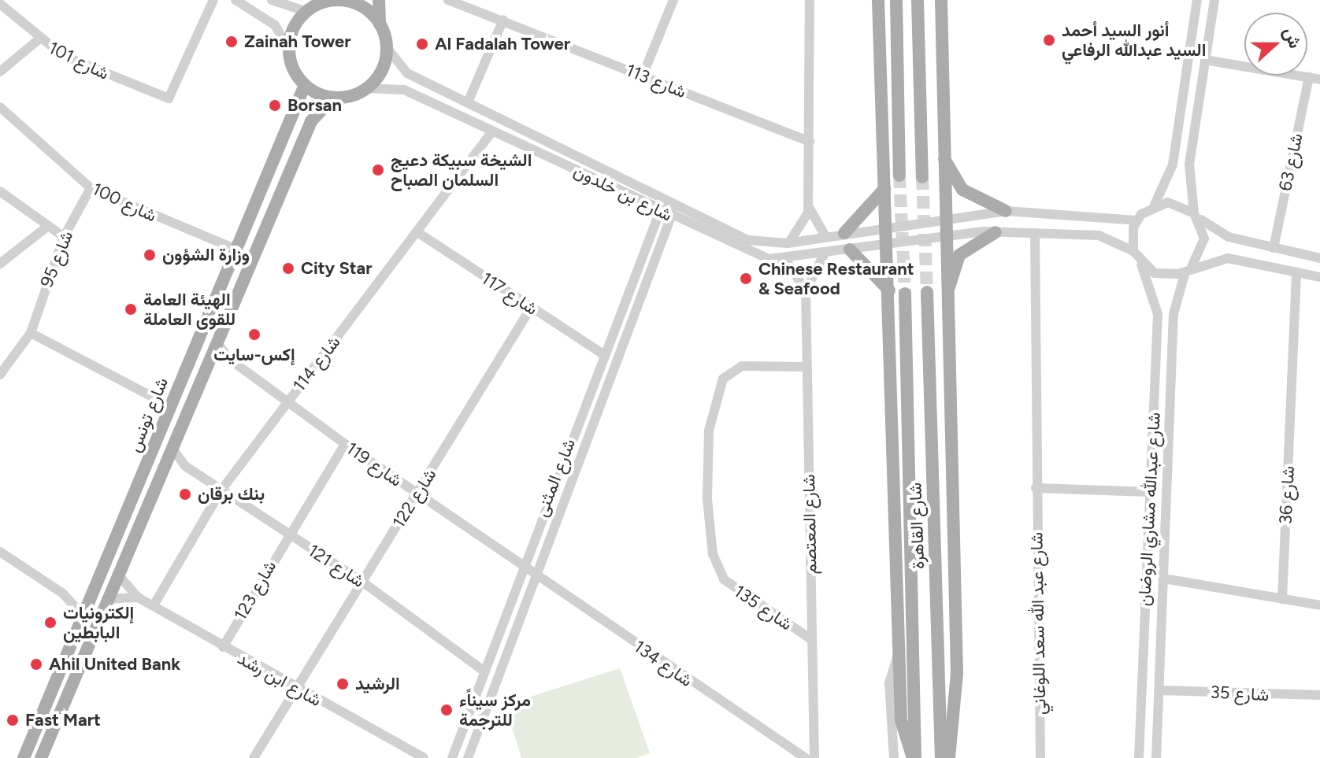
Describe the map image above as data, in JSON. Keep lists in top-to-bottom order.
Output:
{
  "streets": {
    "main road": ["شارع تونس", "شارع القاهرة"],
    "street": [
      "شارع 101",
      "شارع 113",
      "شارع 63",
      "شارع بن خلدون",
      "شارع 100",
      "شارع 95",
      "شارع 117",
      "شارع 114",
      "شارع 119",
      "شارع المثنى",
      "شارع 36",
      "شارع 122",
      "شارع عبدالله مشاري الروضان",
      "شارع المعتصم",
      "شارع 121",
      "شارع 123",
      "شارع 135",
      "شارع عبد الله سعد اللوغاني",
      "شارع 134",
      "شارع ابن رشد",
      "شارع 35"
    ]
  },
  "crossings": [
    ["شارع بن خلدون", "شارع 114"],
    ["شارع بن خلدون", "شارع تونس"],
    ["شارع بن خلدون", "شارع المثنى"],
    ["شارع بن خلدون", "شارع عبدالله مشاري الروضان"],
    ["شارع بن خلدون", "شارع المعتصم"],
    ["شارع بن خلدون", "شارع عبد الله سعد اللوغاني"],
    ["شارع 100", "شارع 95"],
    ["شارع 100", "شارع تونس"],
    ["شارع 117", "شارع 114"],
    ["شارع 117", "شارع المثنى"],
    ["شارع 117", "شارع 122"],
    ["شارع 114", "شارع 119"],
    ["شارع 114", "شارع 121"],
    ["شارع 114", "شارع ابن رشد"],
    ["شارع تونس", "شارع 119"],
    ["شارع تونس", "شارع 121"],
    ["شارع تونس", "شارع ابن رشد"],
    ["شارع 119", "شارع المثنى"],
    ["شارع 119", "شارع 122"],
    ["شارع 119", "شارع 123"],
    ["شارع 119", "شارع 134"],
    ["شارع المثنى", "شارع 121"],
    ["شارع المثنى", "شارع 134"],
    ["شارع 122", "شارع 121"],
    ["شارع 122", "شارع ابن رشد"],
    ["شارع عبدالله مشاري الروضان", "شارع 35"],
    ["شارع المعتصم", "شارع 135"],
    ["شارع 121", "شارع 123"],
    ["شارع 123", "شارع ابن رشد"]
  ],
  "places": [
    "أنور السيد أحمد السيد عبدالله الرفاعي",
    "Zainah Tower",
    "Al Fadalah Tower",
    "Borsan",
    "الشيخة سبيكة دعيج السلمان الصباح",
    "وزارة الشؤون",
    "City Star",
    "Chinese Restaurant & Seafood",
    "الهيئة العامة للقوى العاملة",
    "إكس-سايت",
    "بنك برقان",
    "إلكترونيات البابطين",
    "Ahil United Bank",
    "الرشيد",
    "مركز سيناًء للترجمة",
    "Fast Mart"
  ],
  "north": "right"
}
